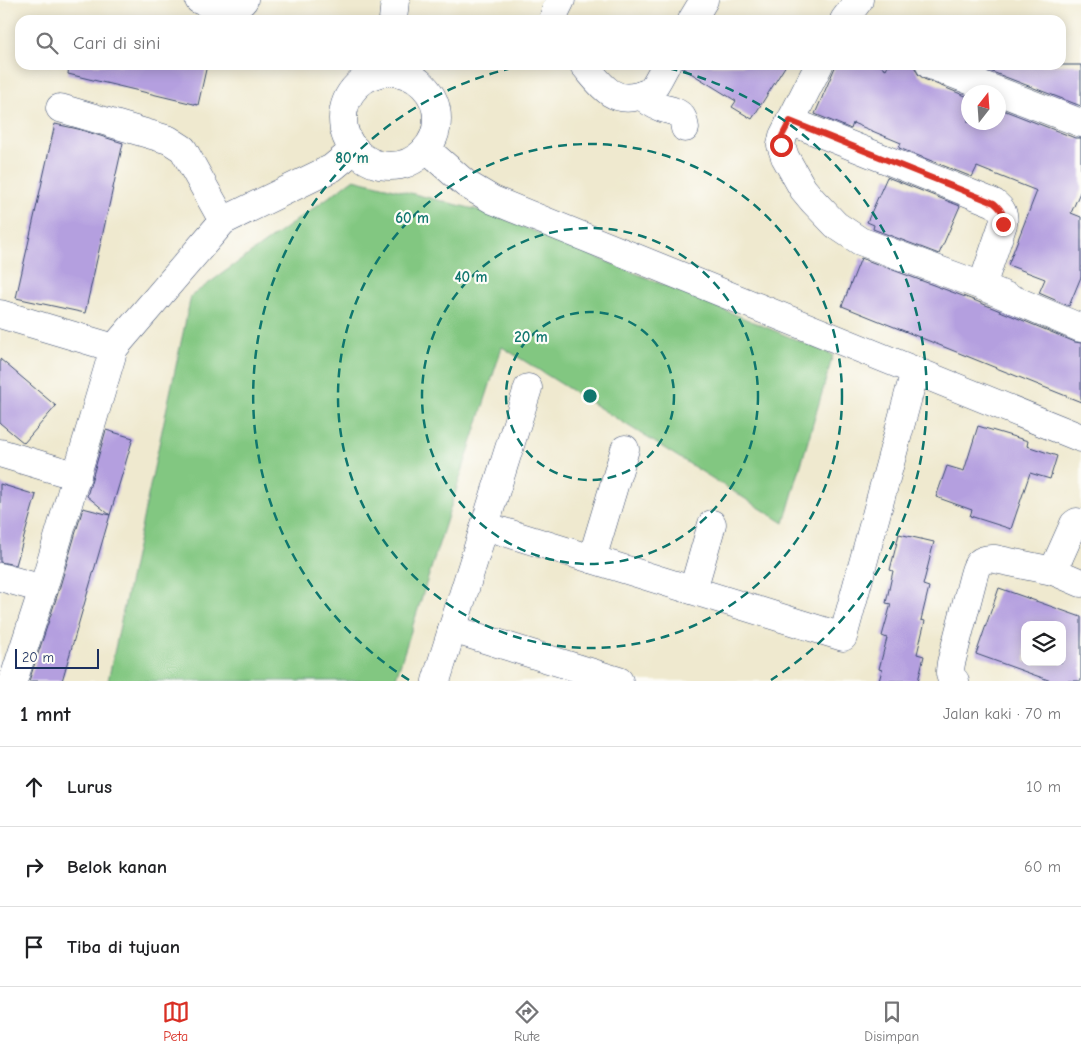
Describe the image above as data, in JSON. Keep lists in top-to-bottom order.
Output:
{
  "scale_bar": "20 m",
  "north": "top",
  "page": {
    "search": "Cari di sini",
    "scale": "20 m",
    "heading": ["1 mnt", "Jalan kaki · 70 m"],
    "list": [
      ["Lurus", "10 m"],
      ["Belok kanan", "60 m"],
      "Tiba di tujuan"
    ],
    "nav": ["Peta", "Rute", "Disimpan"]
  },
  "rings": [
    "80 m",
    "60 m",
    "40 m",
    "20 m"
  ]
}
